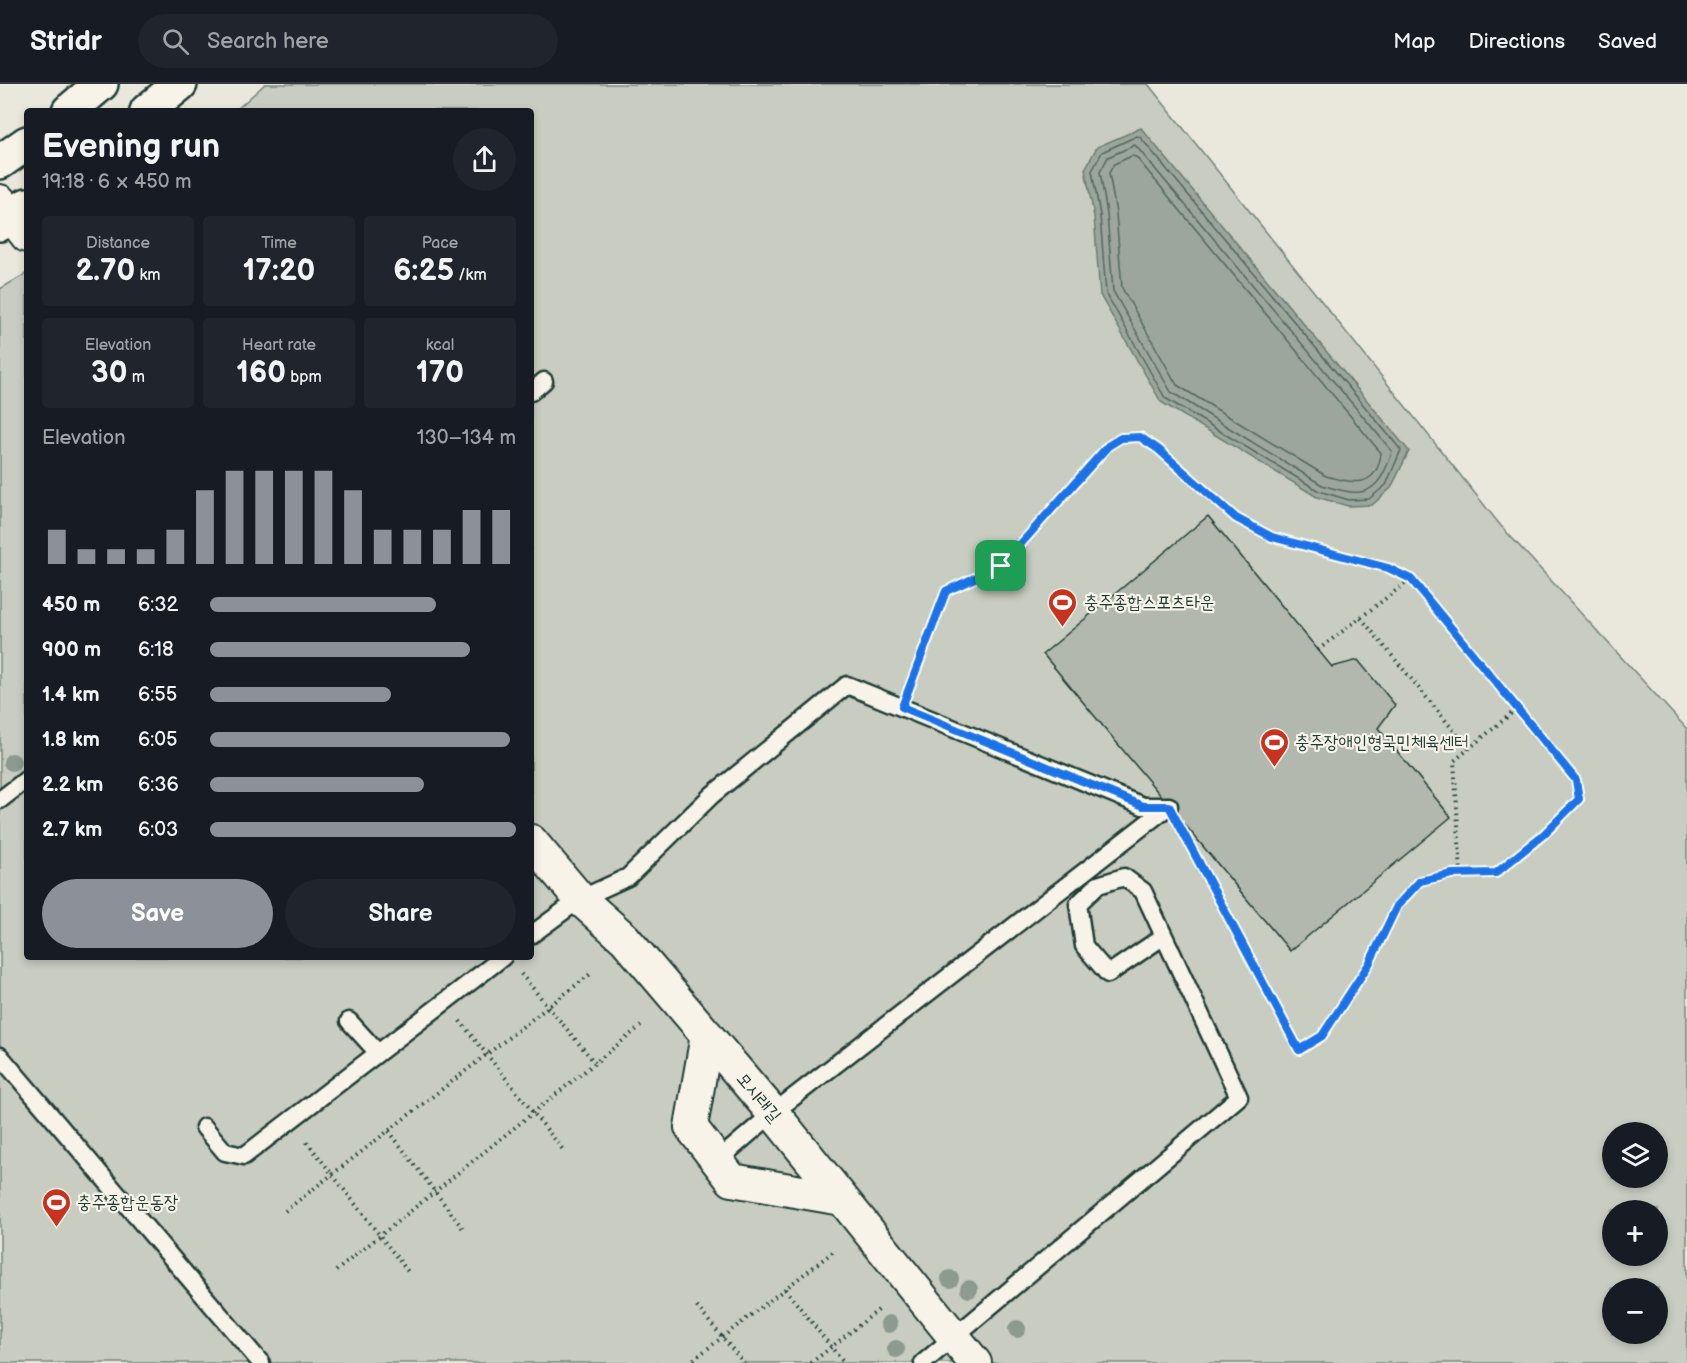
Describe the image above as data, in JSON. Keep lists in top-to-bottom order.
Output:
{
  "streets": {
    "street": ["모시래길"]
  },
  "places": {
    "sports": ["충주종합스포츠타운", "충주장애인형국민체육센터", "충주종합운동장"]
  },
  "page": {
    "header": "Stridr",
    "search": "Search here",
    "nav": ["Map", "Directions", "Saved"],
    "heading": ["Evening run", "19:18 · 6 × 450 m"],
    "stats": [
      ["Distance", "2.70 km"],
      ["Time", "17:20"],
      ["Pace", "6:25 /km"],
      ["Elevation", "30 m"],
      ["Heart rate", "160 bpm"],
      ["kcal", "170"]
    ],
    "chart": ["Elevation", "130–134 m"],
    "list": [
      {
        "name": "450 m",
        "note": "6:32"
      },
      {
        "name": "900 m",
        "note": "6:18"
      },
      {
        "name": "1.4 km",
        "note": "6:55"
      },
      {
        "name": "1.8 km",
        "note": "6:05"
      },
      {
        "name": "2.2 km",
        "note": "6:36"
      },
      {
        "name": "2.7 km",
        "note": "6:03"
      }
    ],
    "buttons": ["Save", "Share"],
    "map_buttons": ["+", "−"]
  }
}
